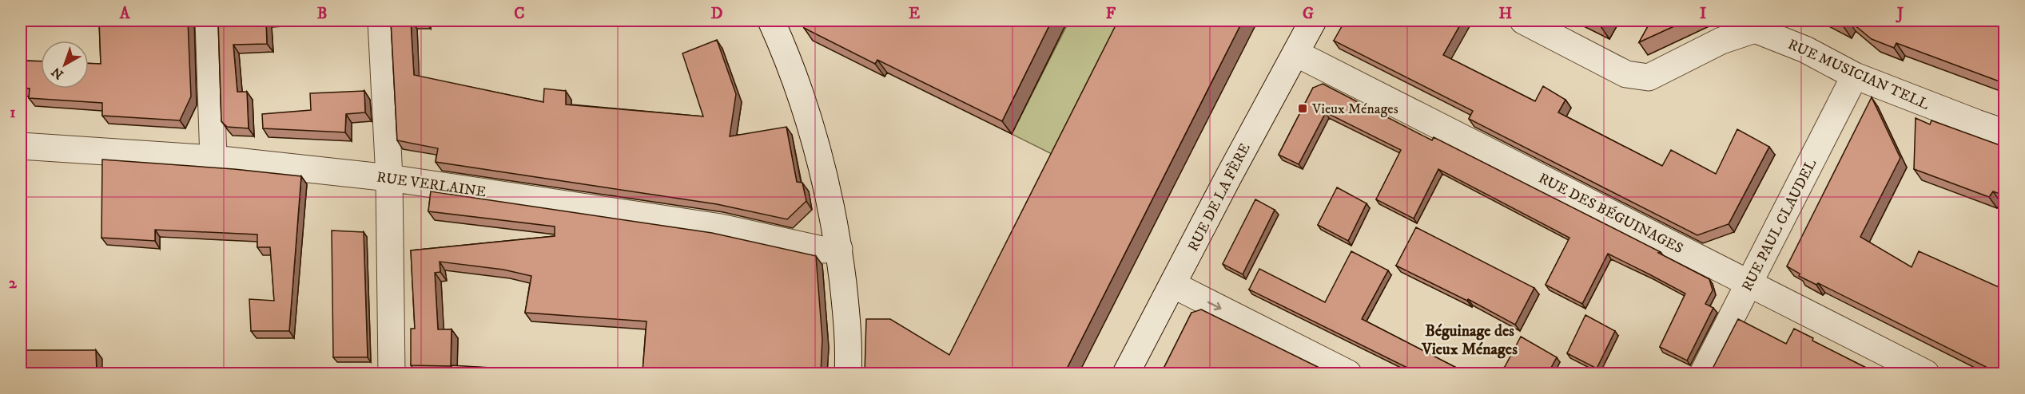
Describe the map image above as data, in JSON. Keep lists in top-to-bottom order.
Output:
{
  "streets": {
    "street": [
      "RUE MUSICIAN TELL",
      "RUE VERLAINE",
      "RUE DE LA FÈRE",
      "RUE DES BÉGUINAGES",
      "RUE PAUL CLAUDEL"
    ]
  },
  "crossings": [
    ["RUE MUSICIAN TELL", "RUE PAUL CLAUDEL"],
    ["RUE DE LA FÈRE", "RUE DES BÉGUINAGES"],
    ["RUE DES BÉGUINAGES", "RUE PAUL CLAUDEL"]
  ],
  "districts": ["Béguinage des Vieux Ménages"],
  "places": {
    "transit": ["Vieux Ménages"]
  },
  "north": "bottom left",
  "grid": {
    "columns": [
      "A",
      "B",
      "C",
      "D",
      "E",
      "F",
      "G",
      "H",
      "I",
      "J"
    ],
    "rows": ["1", "2"]
  }
}
